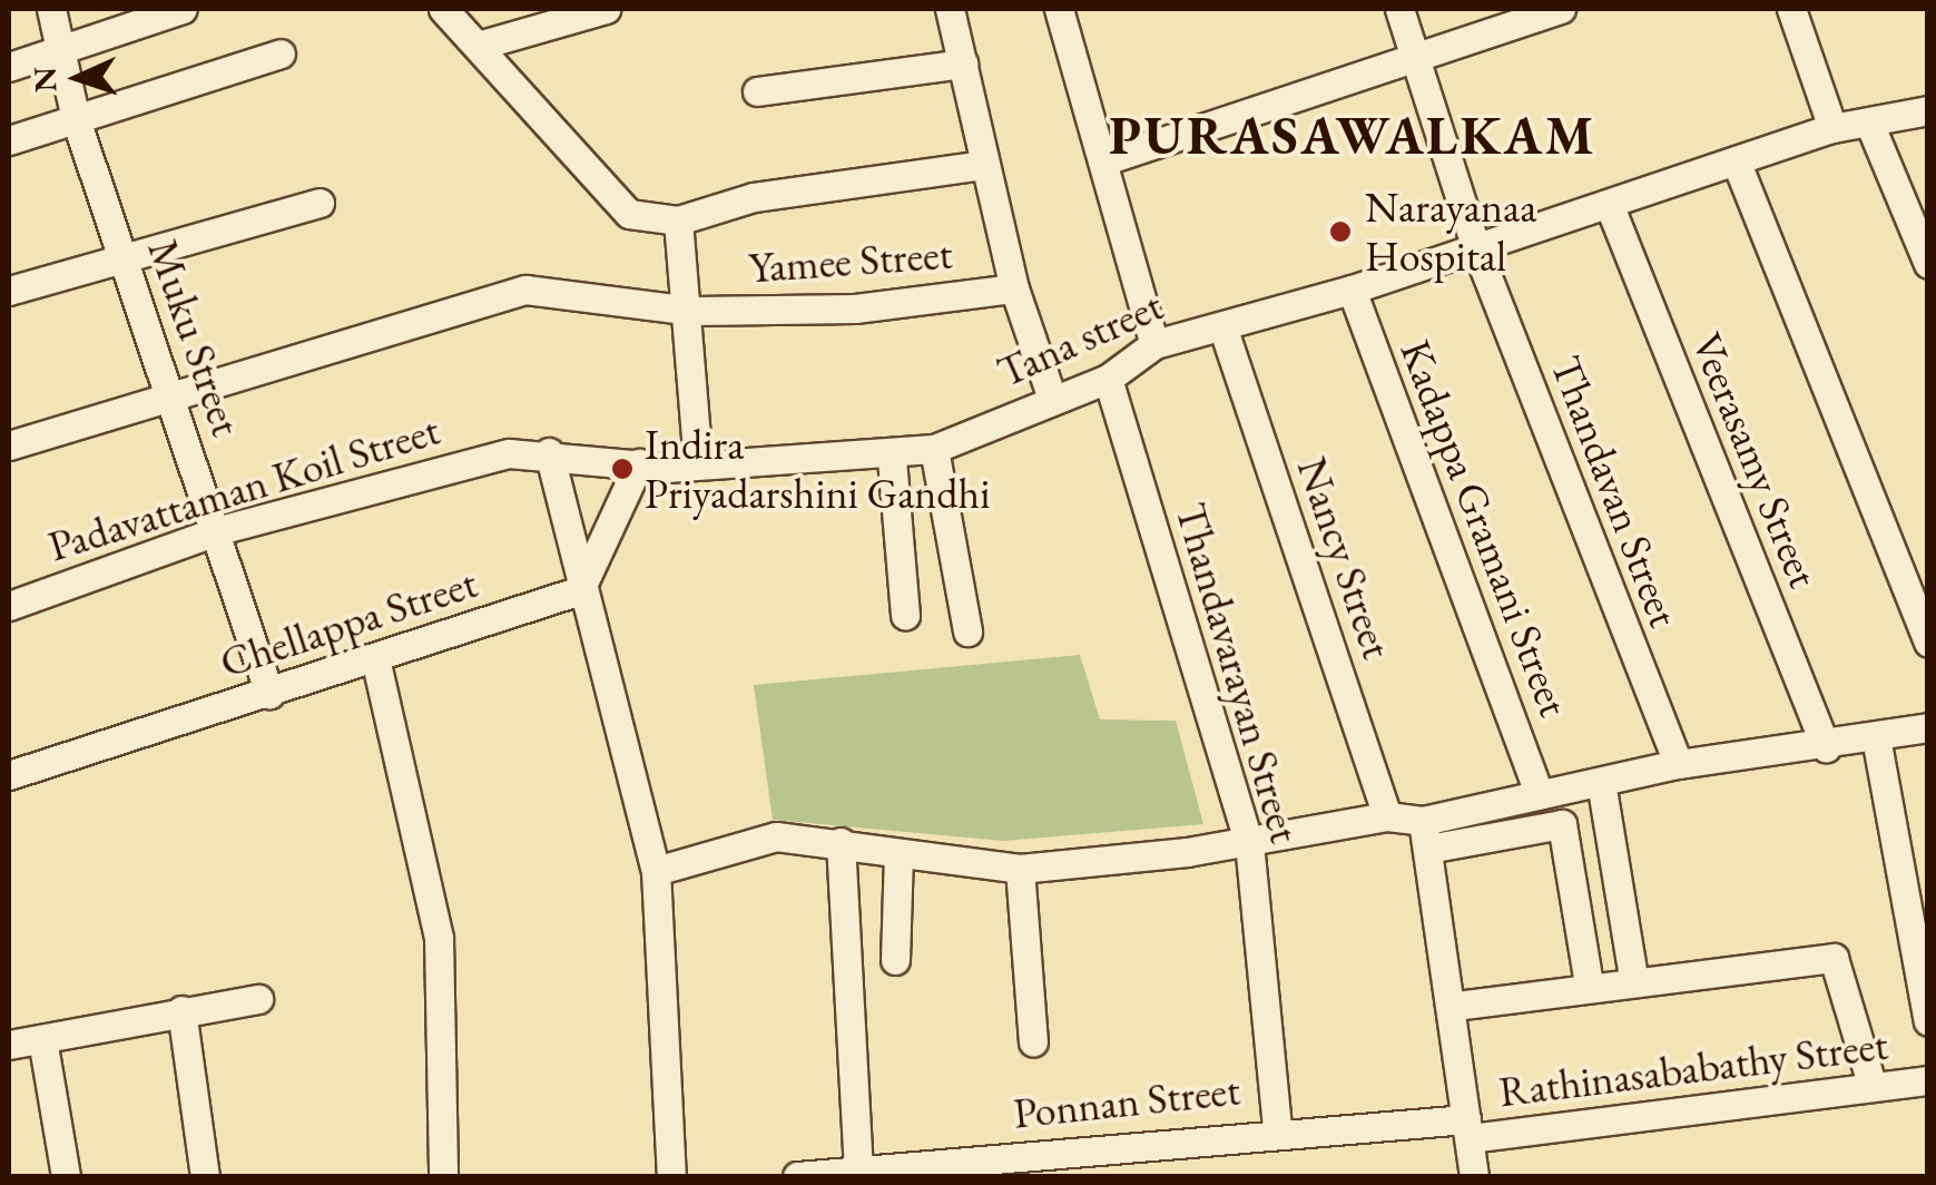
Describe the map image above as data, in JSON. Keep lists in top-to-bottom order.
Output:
{
  "streets": {
    "street": [
      "Yamee Street",
      "Muku Street",
      "Tana street",
      "Veerasamy Street",
      "Padavattaman Koil Street",
      "Thandavan Street",
      "Kadappa Gramani Street",
      "Nancy Street",
      "Chellappa Street",
      "Thandavarayan Street",
      "Rathinasababathy Street",
      "Ponnan Street"
    ]
  },
  "crossings": [
    ["Yamee Street", "Muku Street"],
    ["Muku Street", "Padavattaman Koil Street"],
    ["Muku Street", "Chellappa Street"],
    ["Tana street", "Veerasamy Street"],
    ["Tana street", "Padavattaman Koil Street"],
    ["Tana street", "Thandavan Street"],
    ["Tana street", "Kadappa Gramani Street"],
    ["Tana street", "Nancy Street"],
    ["Tana street", "Thandavarayan Street"],
    ["Thandavarayan Street", "Ponnan Street"],
    ["Rathinasababathy Street", "Ponnan Street"]
  ],
  "districts": ["PURASAWALKAM"],
  "places": ["Narayanaa Hospital", "Indira Priyadarshini Gandhi"],
  "north": "left"
}
